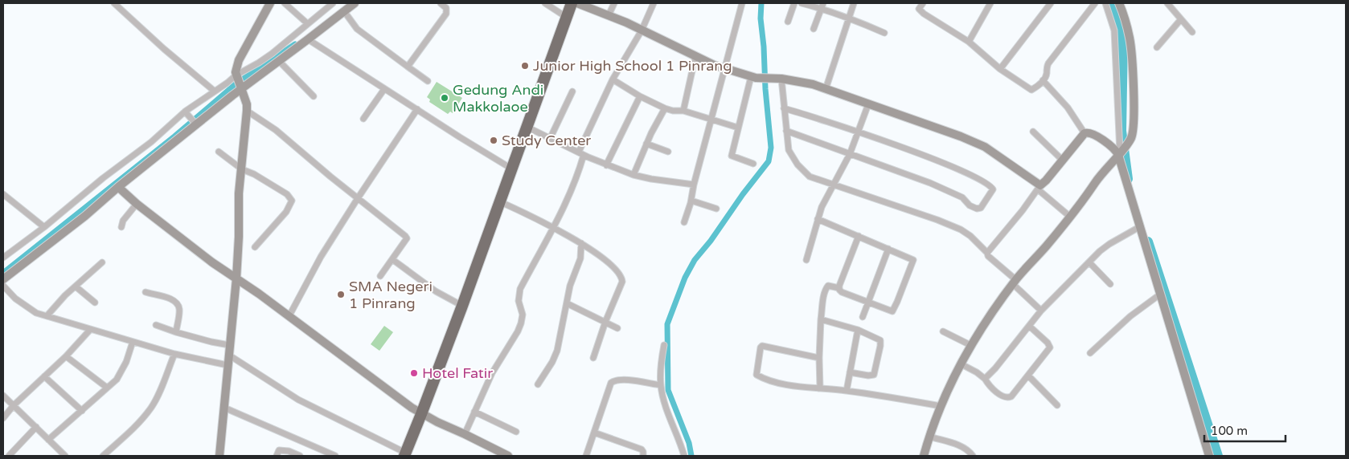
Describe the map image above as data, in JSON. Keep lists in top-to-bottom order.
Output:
{
  "places": [
    "Junior High School 1 Pinrang",
    "Gedung Andi Makkolaoe",
    "Study Center",
    "SMA Negeri 1 Pinrang",
    "Hotel Fatir"
  ],
  "scale_bar": "100 m"
}
